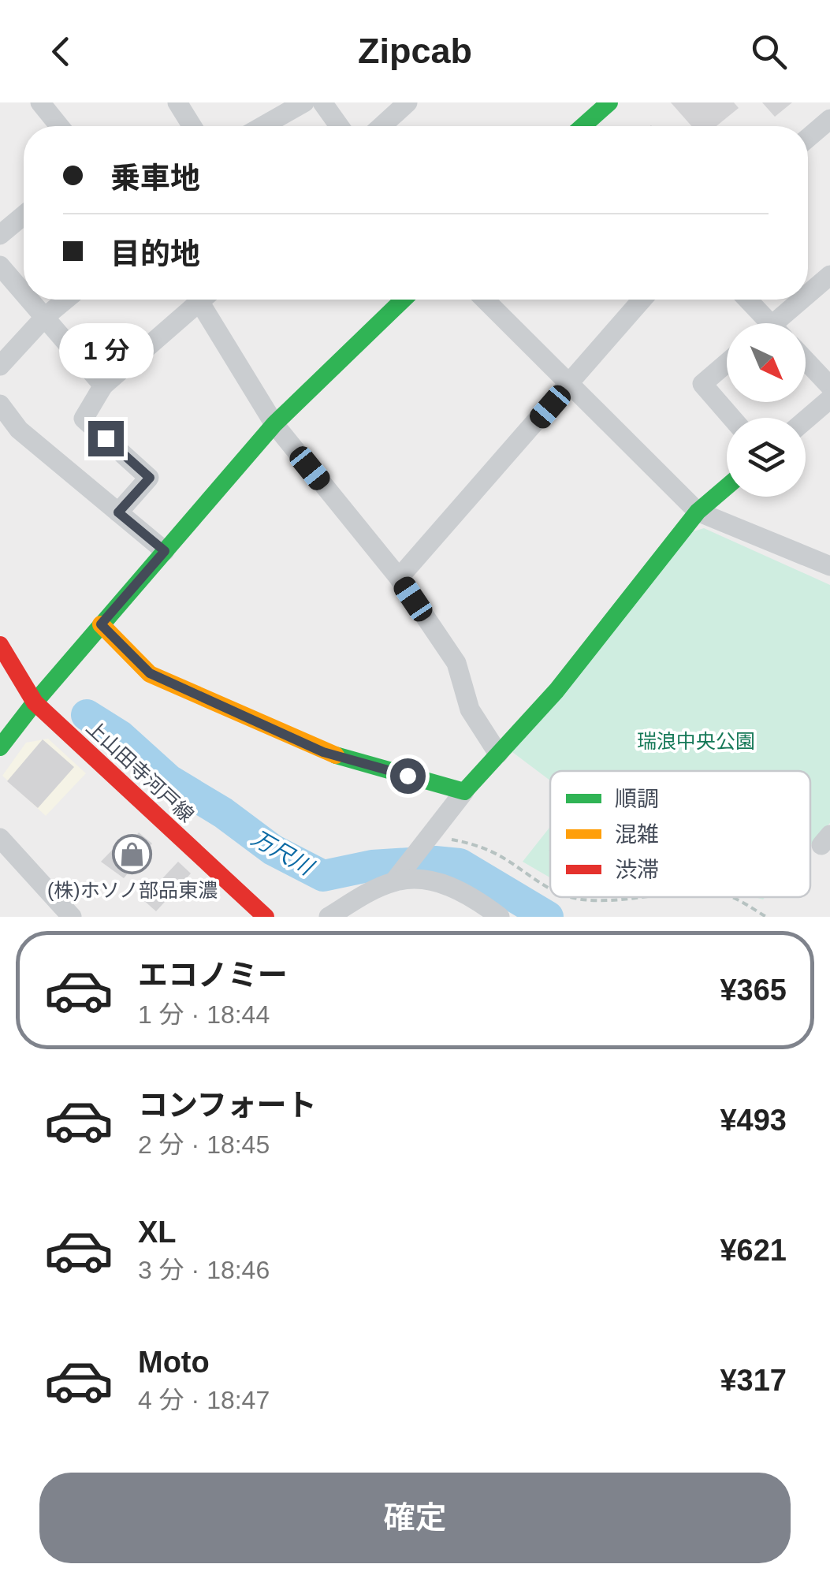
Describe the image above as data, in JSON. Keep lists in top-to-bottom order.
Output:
{
  "streets": {
    "street": ["上山田寺河戸線"]
  },
  "water": ["万尺川"],
  "parks": ["瑞浪中央公園"],
  "places": {
    "shop": ["(株)ホソノ部品東濃"]
  },
  "legend": ["順調", "混雑", "渋滞"],
  "north": "bottom right",
  "page": {
    "header": "Zipcab",
    "banner": ["乗車地", "目的地"],
    "bubble": "1 分",
    "list": [
      {
        "name": "エコノミー",
        "note": "1 分 · 18:44",
        "value": "¥365"
      },
      {
        "name": "コンフォート",
        "note": "2 分 · 18:45",
        "value": "¥493"
      },
      {
        "name": "XL",
        "note": "3 分 · 18:46",
        "value": "¥621"
      },
      {
        "name": "Moto",
        "note": "4 分 · 18:47",
        "value": "¥317"
      }
    ],
    "buttons": "確定"
  }
}
